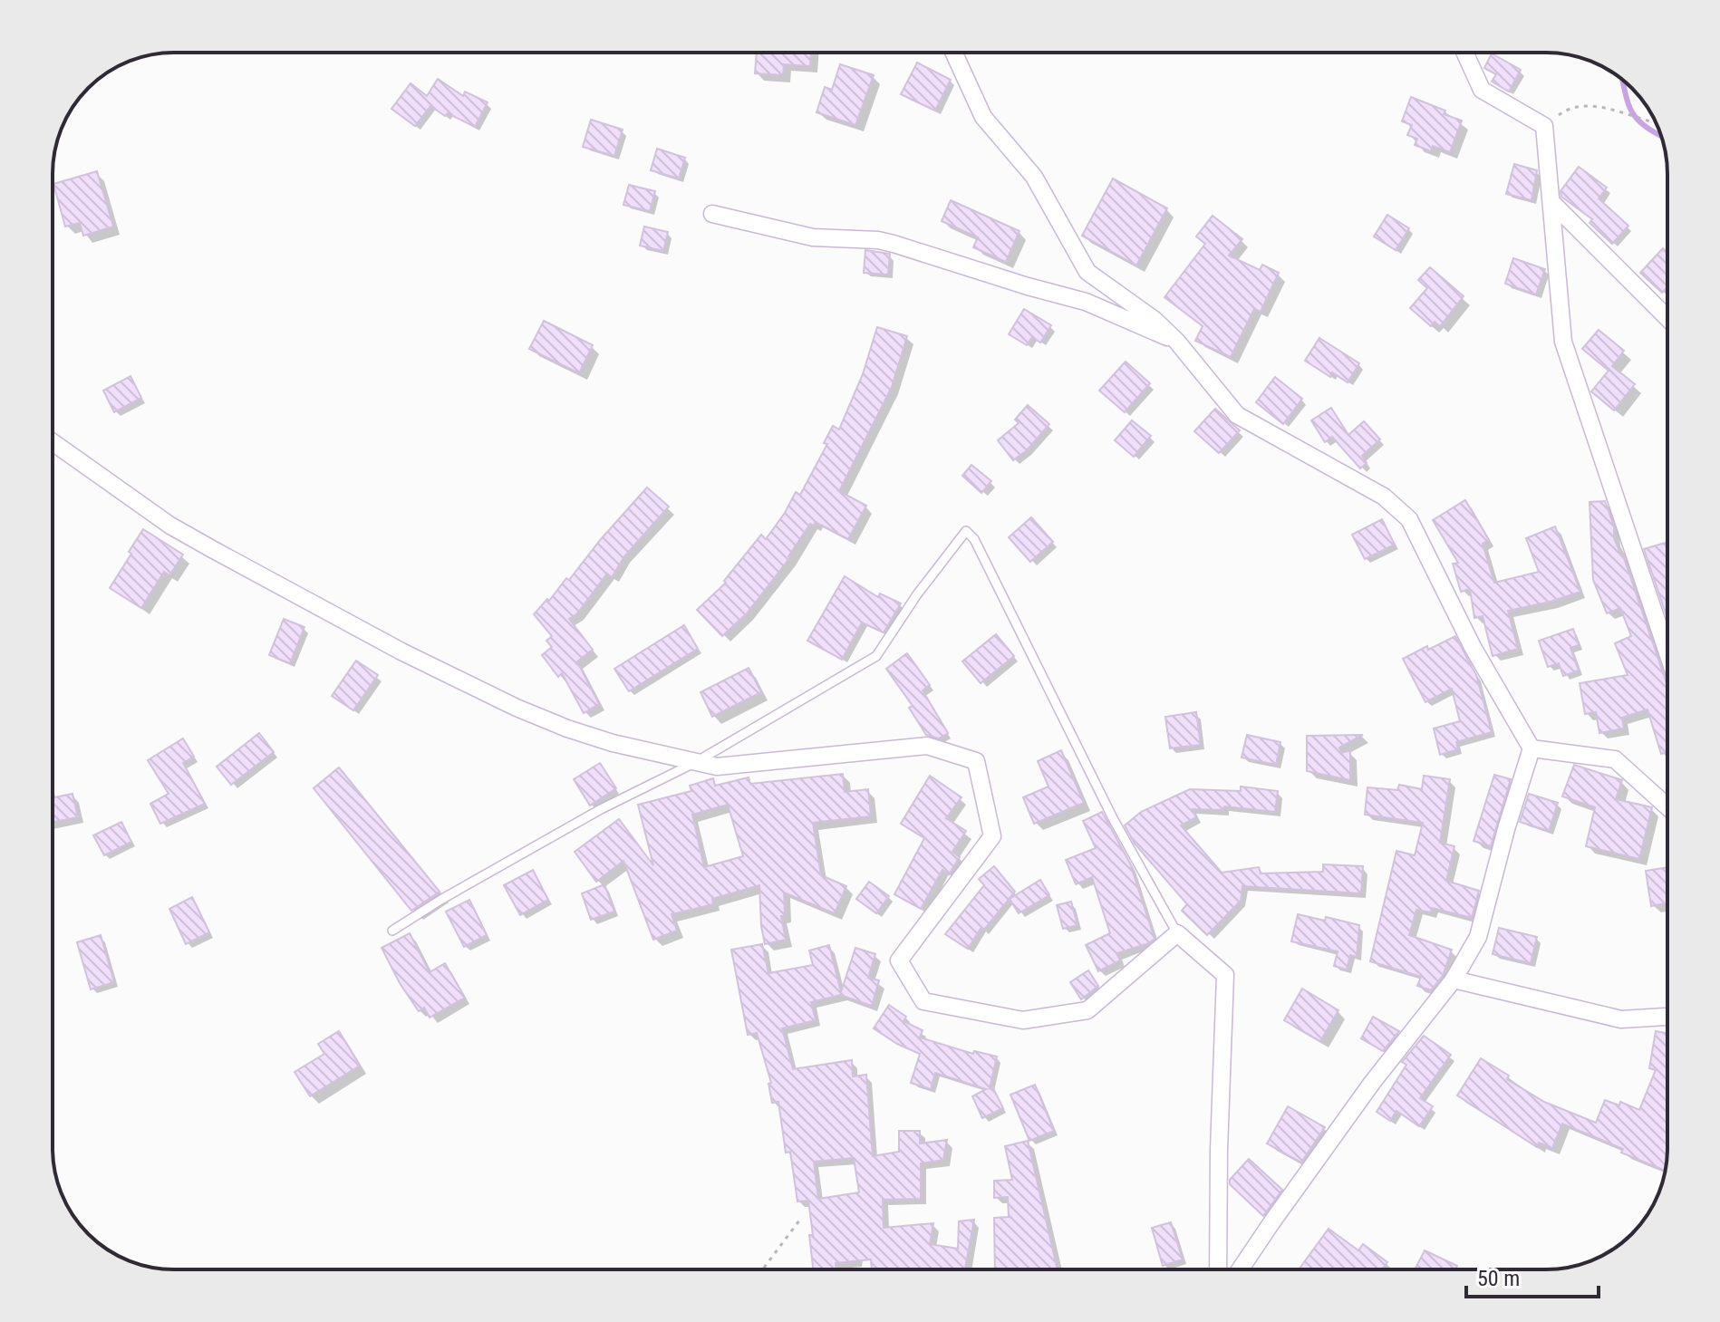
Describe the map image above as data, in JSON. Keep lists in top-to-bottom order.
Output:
{
  "scale_bar": "50 m"
}
